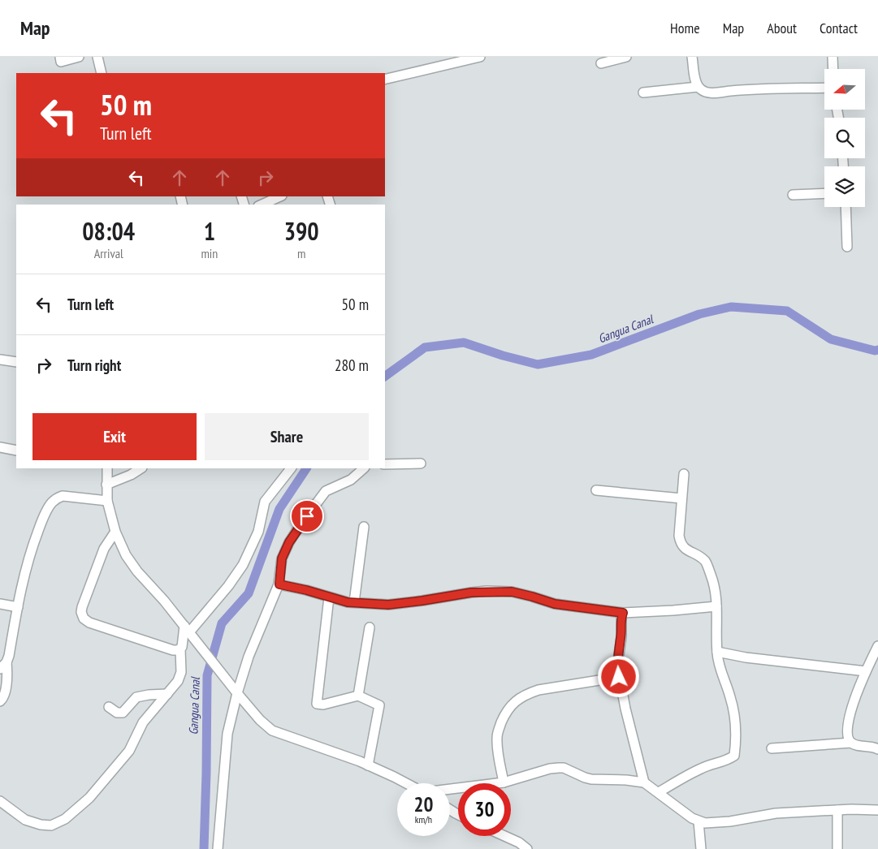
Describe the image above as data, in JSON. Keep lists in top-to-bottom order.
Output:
{
  "water": ["Gangua Canal"],
  "north": "left",
  "page": {
    "header": "Map",
    "nav": [
      "Home",
      "Map",
      "About",
      "Contact"
    ],
    "turn": ["50 m", "Turn left"],
    "eta": [
      "08:04",
      "Arrival",
      "1",
      "min",
      "390",
      "m"
    ],
    "list": [
      {
        "name": "Turn left",
        "value": "50 m"
      },
      {
        "name": "Turn right",
        "value": "280 m"
      }
    ],
    "buttons": ["Exit", "Share"],
    "speed": "20 km/h",
    "limit": "30"
  }
}
